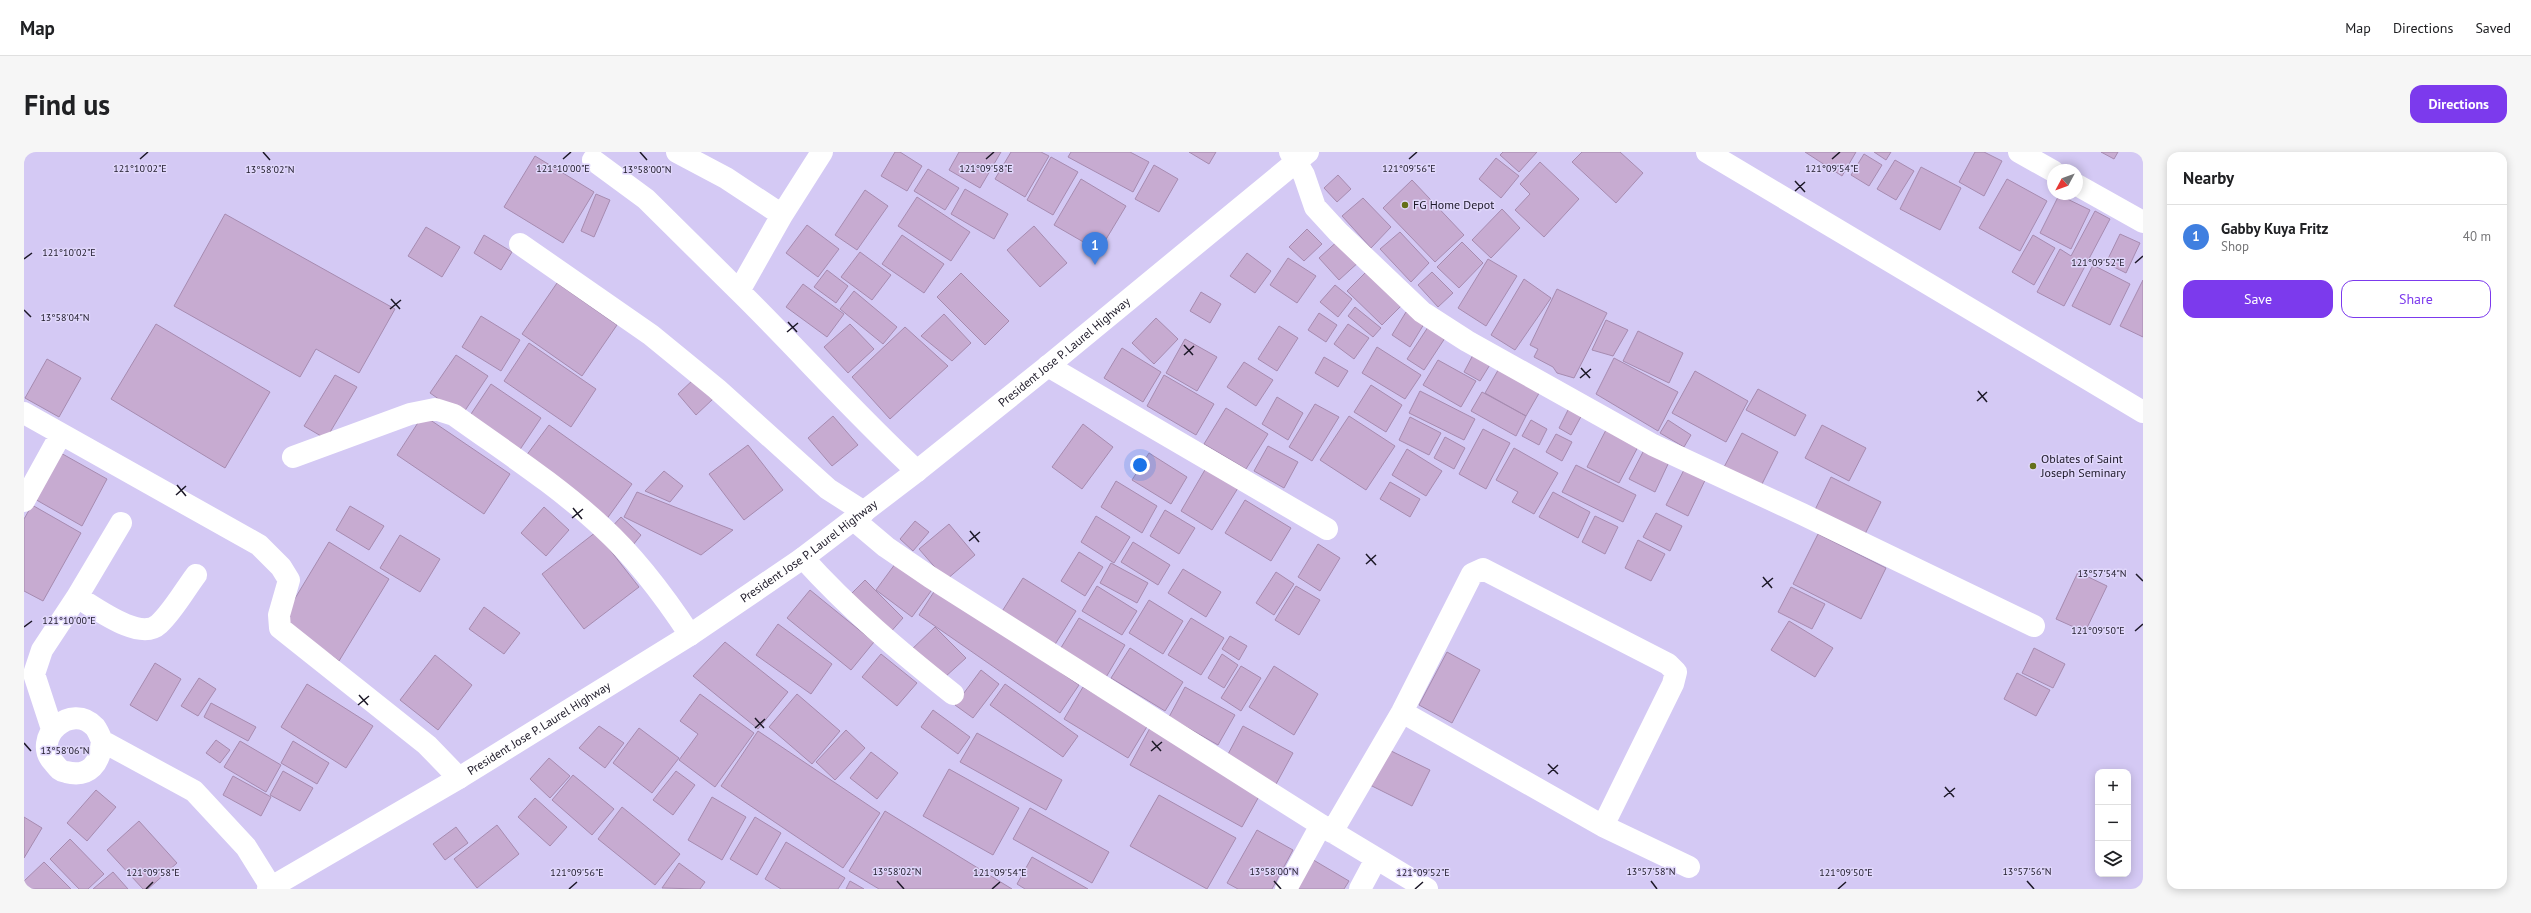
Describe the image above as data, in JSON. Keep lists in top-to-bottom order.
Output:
{
  "streets": {
    "street": ["President Jose P. Laurel Highway"]
  },
  "places": ["FG Home Depot", "Oblates of Saint Joseph Seminary"],
  "north": "bottom left",
  "page": {
    "header": "Map",
    "nav": ["Map", "Directions", "Saved"],
    "buttons": [
      "Directions",
      ["Save", "Share"]
    ],
    "title": "Find us",
    "heading": "Nearby",
    "list": [
      {
        "mark": "1",
        "name": "Gabby Kuya Fritz",
        "note": "Shop",
        "value": "40 m"
      }
    ],
    "pins": "1",
    "map_buttons": ["+", "−"]
  },
  "coordinates": [
    "121°10'02\"E",
    "121°10'00\"E",
    "121°09'58\"E",
    "121°09'56\"E",
    "121°09'54\"E",
    "13°58'02\"N",
    "13°58'00\"N",
    "121°09'52\"E",
    "13°58'04\"N",
    "13°57'54\"N",
    "121°09'50\"E",
    "13°58'06\"N",
    "13°57'58\"N",
    "13°57'56\"N"
  ]
}
